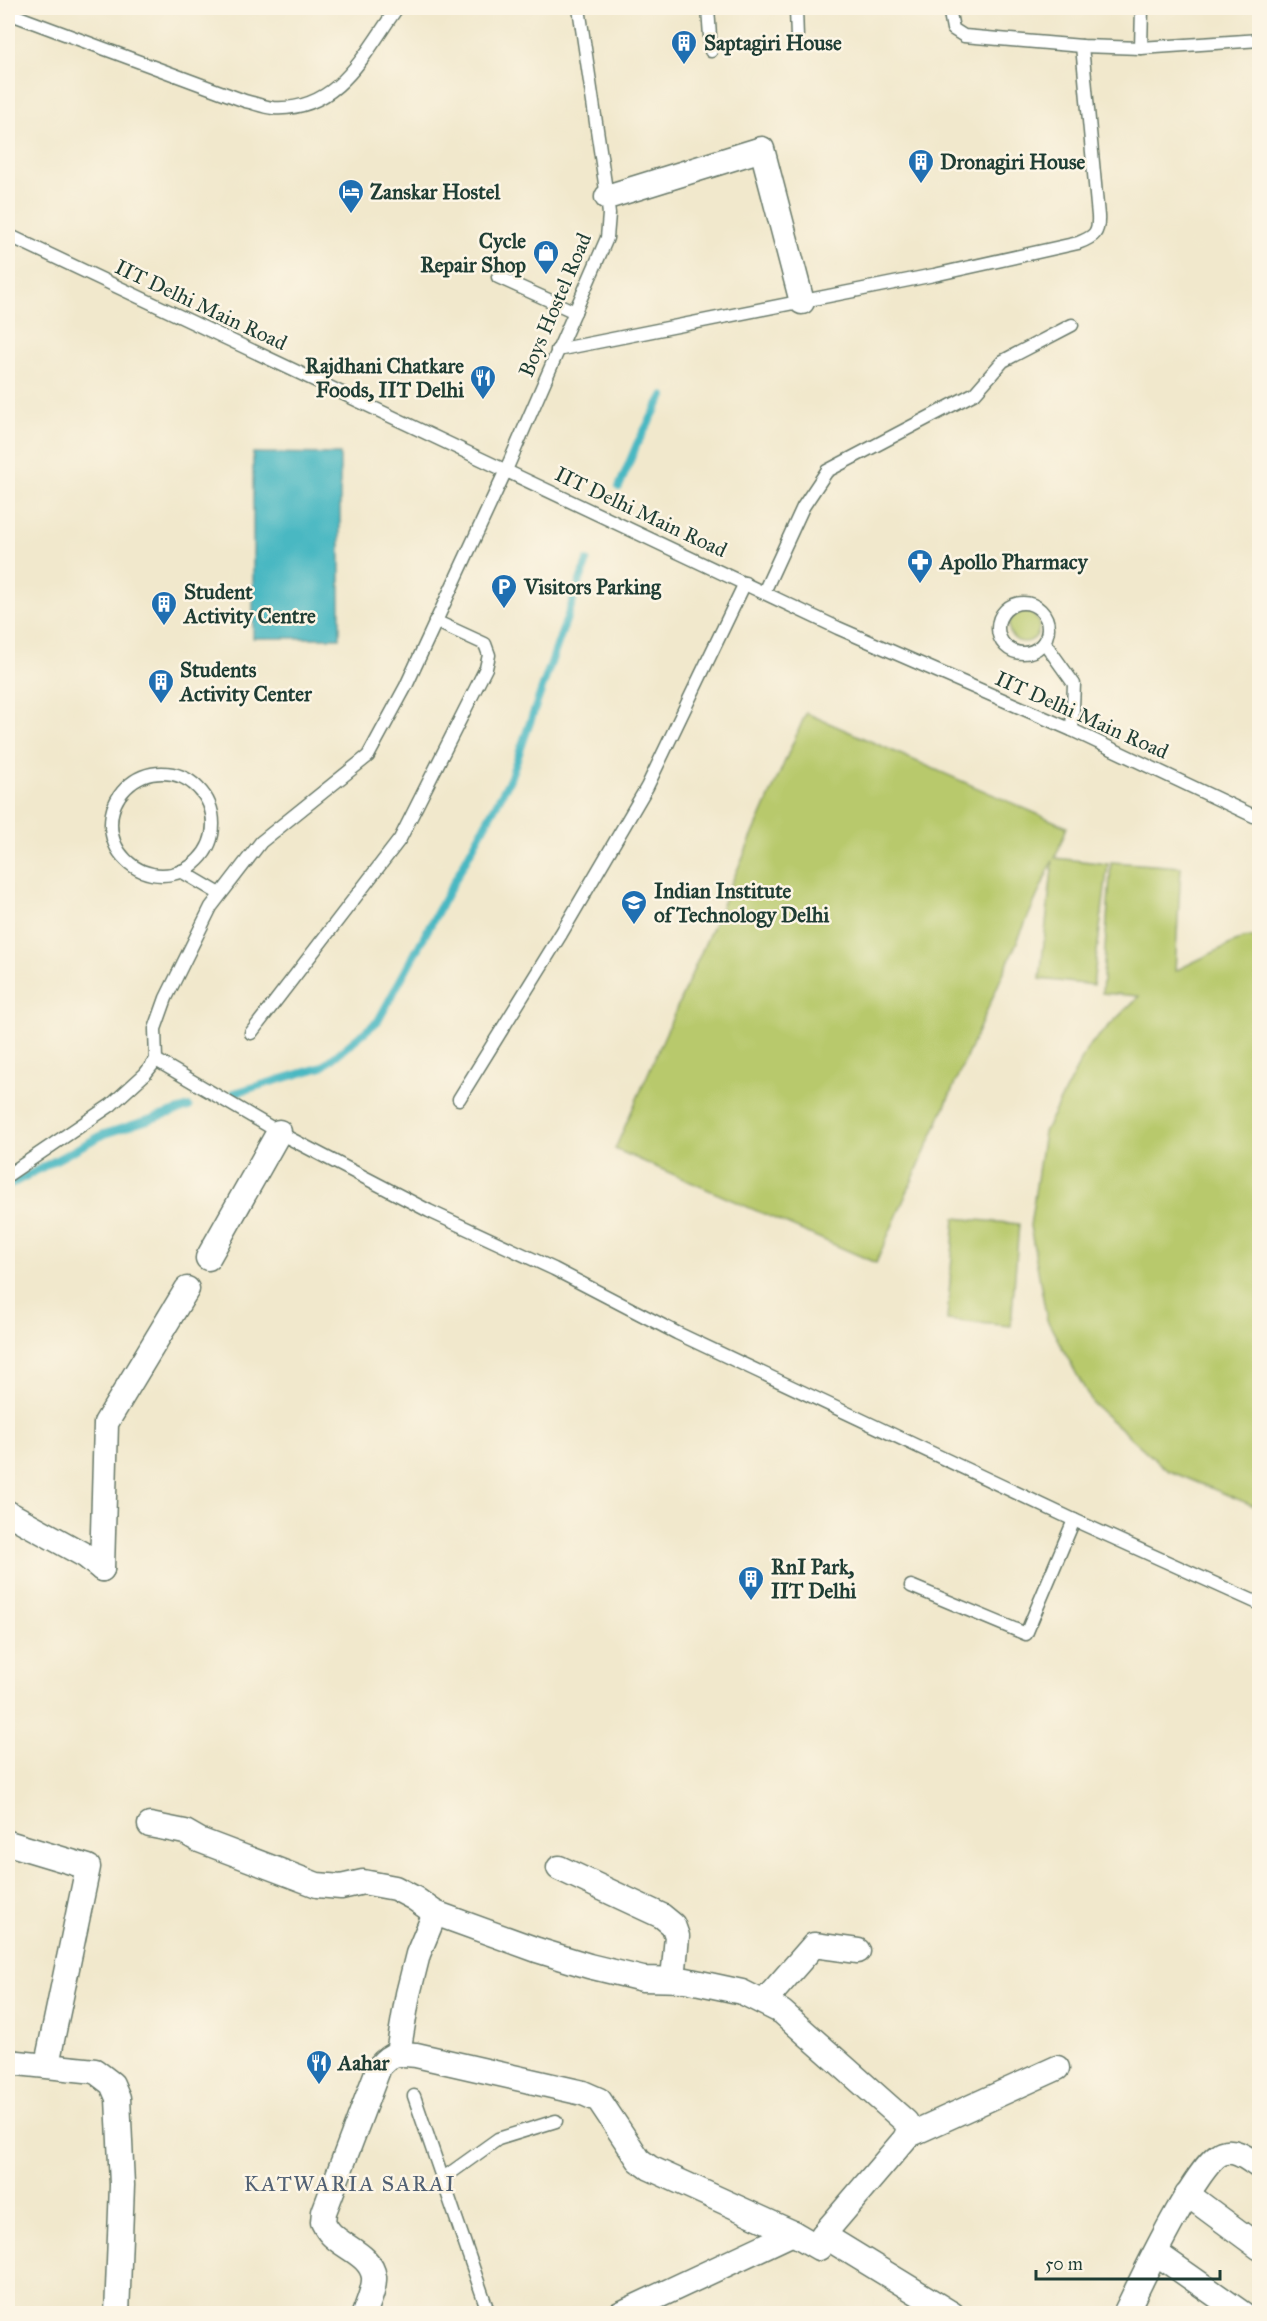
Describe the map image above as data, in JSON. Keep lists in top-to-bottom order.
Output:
{
  "streets": {
    "lane": ["IIT Delhi Main Road", "Boys Hostel Road"]
  },
  "crossings": [
    ["IIT Delhi Main Road", "Boys Hostel Road"]
  ],
  "districts": ["KATWARIA SARAI"],
  "places": {
    "building": [
      "Saptagiri House",
      "Dronagiri House",
      "Student Activity Centre",
      "Students Activity Center",
      "RnI Park, IIT Delhi"
    ],
    "hotel": ["Zanskar Hostel"],
    "shop": ["Cycle Repair Shop"],
    "restaurant": ["Rajdhani Chatkare Foods, IIT Delhi", "Aahar"],
    "pharmacy": ["Apollo Pharmacy"],
    "parking": ["Visitors Parking"],
    "school or university": ["Indian Institute of Technology Delhi"]
  },
  "scale_bar": "50 m"
}
